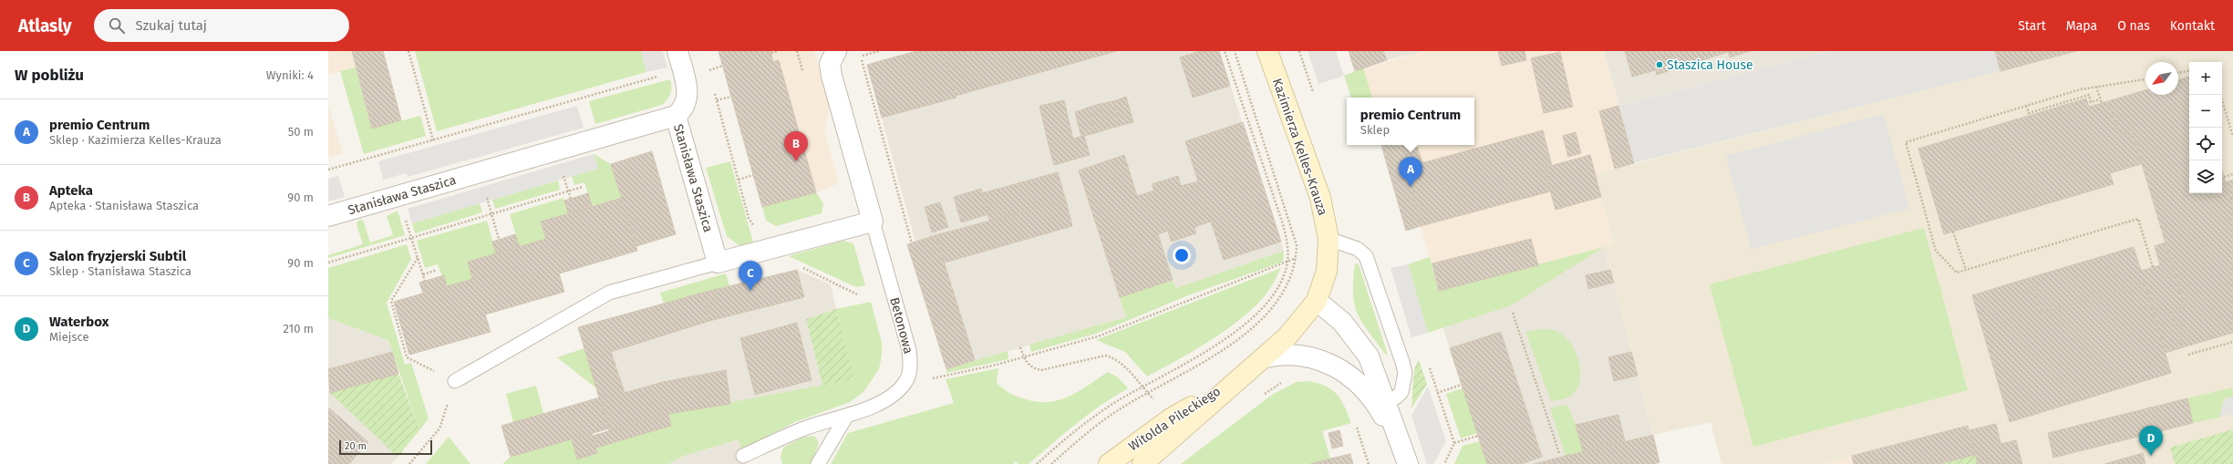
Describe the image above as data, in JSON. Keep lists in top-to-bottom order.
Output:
{
  "streets": {
    "street": ["Kazimierza Kelles-Krauza", "Stanisława Staszica", "Witolda Pileckiego"],
    "lane": ["Betonowa"]
  },
  "crossings": [
    ["Kazimierza Kelles-Krauza", "Witolda Pileckiego"]
  ],
  "places": ["Staszica House"],
  "scale_bar": "20 m",
  "north": "bottom left",
  "page": {
    "header": "Atlasly",
    "search": "Szukaj tutaj",
    "nav": [
      "Start",
      "Mapa",
      "O nas",
      "Kontakt"
    ],
    "heading": ["W pobliżu", "Wyniki: 4"],
    "map_buttons": ["+", "−"],
    "popup": ["premio Centrum", "Sklep"],
    "list": [
      {
        "mark": "A",
        "name": "premio Centrum",
        "note": "Sklep · Kazimierza Kelles-Krauza",
        "value": "50 m"
      },
      {
        "mark": "B",
        "name": "Apteka",
        "note": "Apteka · Stanisława Staszica",
        "value": "90 m"
      },
      {
        "mark": "C",
        "name": "Salon fryzjerski Subtil",
        "note": "Sklep · Stanisława Staszica",
        "value": "90 m"
      },
      {
        "mark": "D",
        "name": "Waterbox",
        "note": "Miejsce",
        "value": "210 m"
      }
    ],
    "pins": [
      "B",
      "A",
      "C",
      "D"
    ],
    "scale": "20 m"
  }
}
